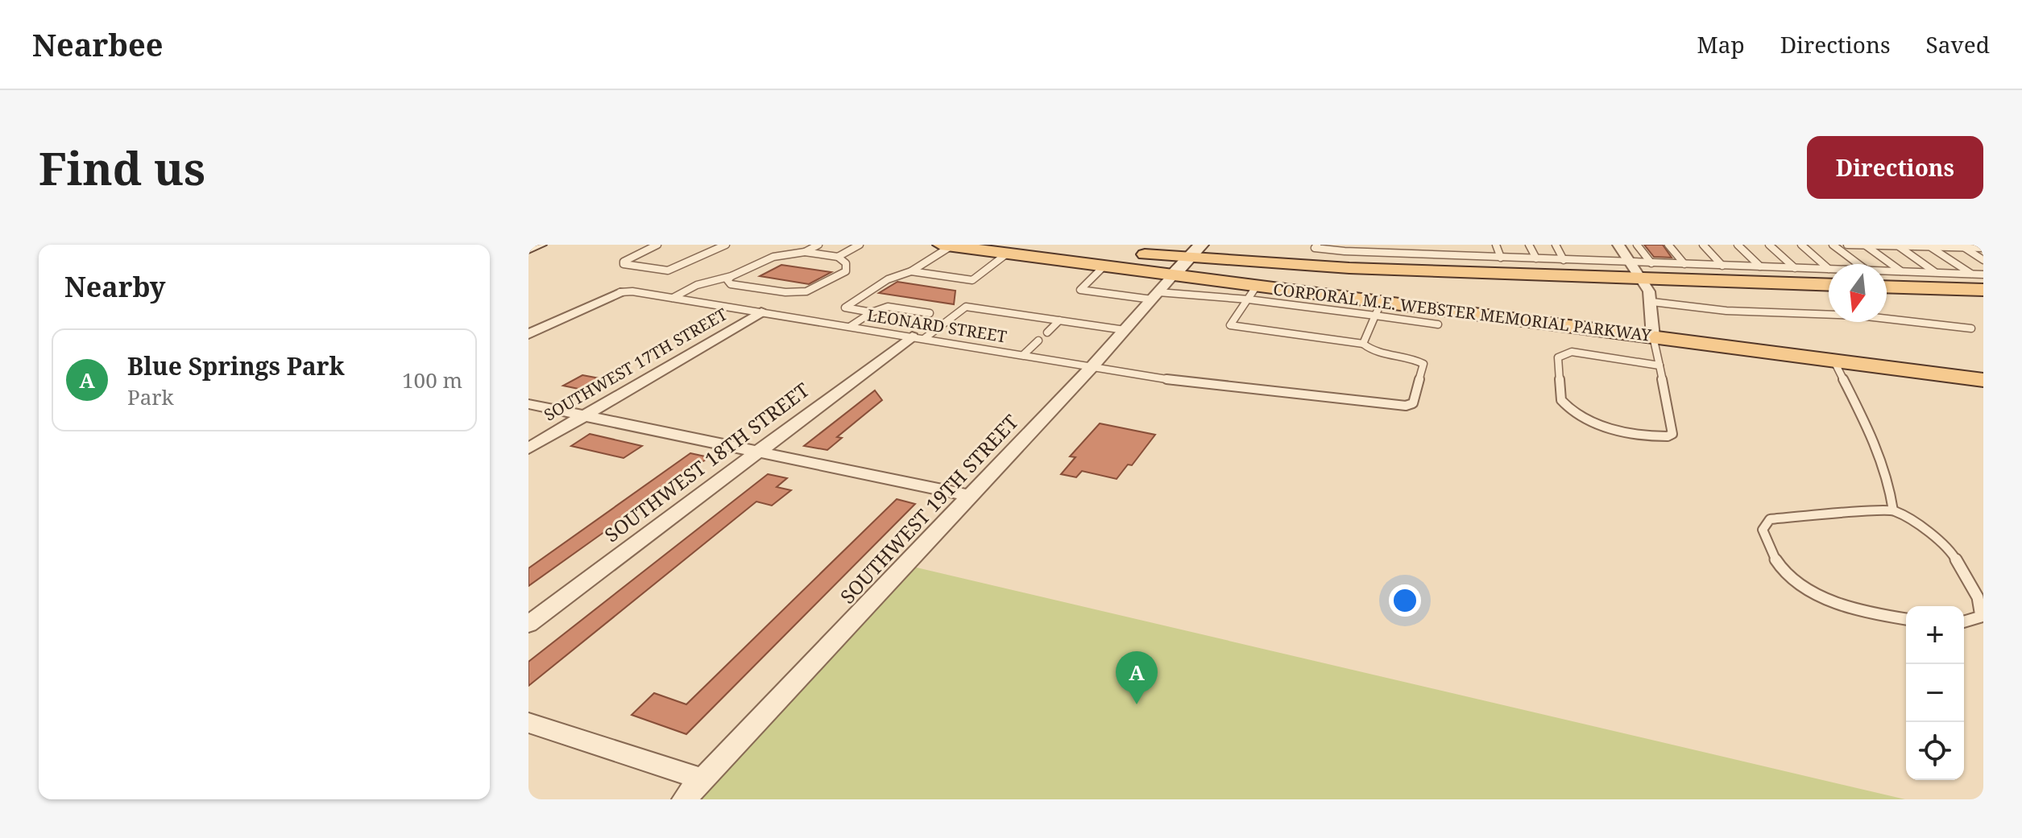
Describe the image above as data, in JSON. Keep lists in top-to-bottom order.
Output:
{
  "streets": {
    "main road": ["CORPORAL M.E. WEBSTER MEMORIAL PARKWAY"],
    "street": ["SOUTHWEST 17TH STREET", "SOUTHWEST 18TH STREET", "SOUTHWEST 19TH STREET"],
    "lane": ["LEONARD STREET"]
  },
  "crossings": [
    ["CORPORAL M.E. WEBSTER MEMORIAL PARKWAY", "SOUTHWEST 19TH STREET"],
    ["LEONARD STREET", "SOUTHWEST 17TH STREET"],
    ["LEONARD STREET", "SOUTHWEST 18TH STREET"],
    ["LEONARD STREET", "SOUTHWEST 19TH STREET"]
  ],
  "north": "bottom",
  "page": {
    "header": "Nearbee",
    "nav": ["Map", "Directions", "Saved"],
    "buttons": "Directions",
    "title": "Find us",
    "heading": "Nearby",
    "list": [
      {
        "mark": "A",
        "name": "Blue Springs Park",
        "note": "Park",
        "value": "100 m"
      }
    ],
    "map_buttons": ["+", "−"],
    "pins": "A"
  }
}
